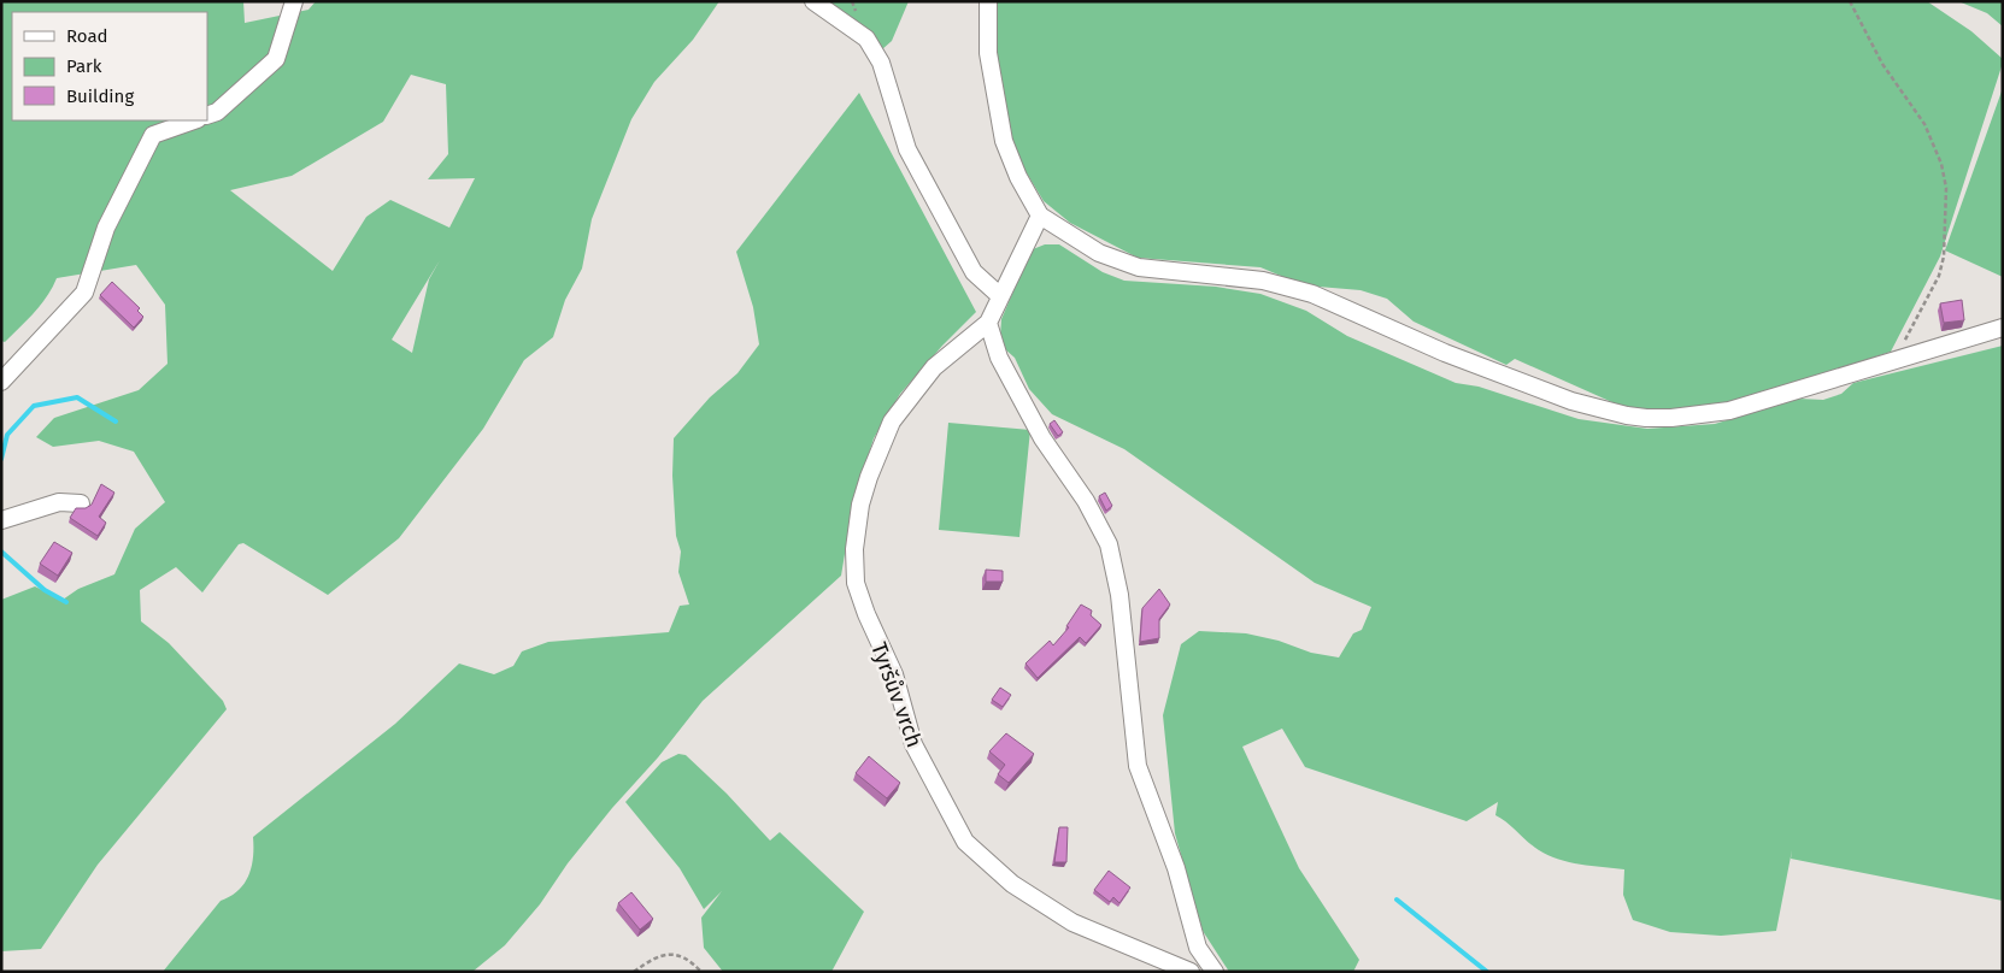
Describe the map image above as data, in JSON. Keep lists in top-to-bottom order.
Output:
{
  "streets": {
    "street": ["Tyršův vrch"]
  },
  "legend": ["Road", "Park", "Building"]
}
